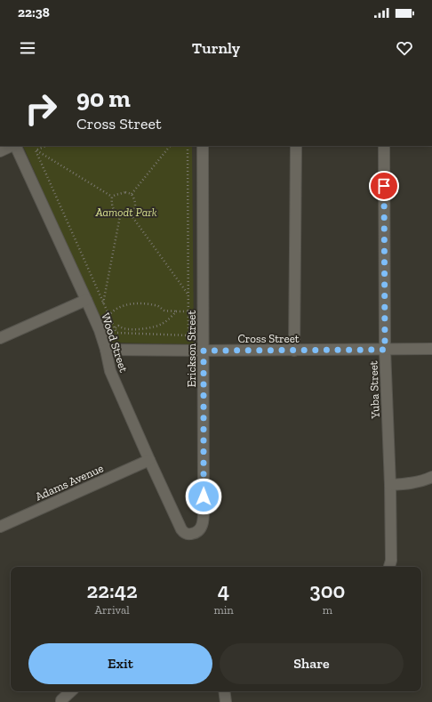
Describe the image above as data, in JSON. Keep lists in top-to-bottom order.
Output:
{
  "streets": {
    "street": [
      "Cross Street",
      "Wood Street",
      "Erickson Street",
      "Yuba Street",
      "Adams Avenue"
    ]
  },
  "crossings": [
    ["Cross Street", "Wood Street"],
    ["Cross Street", "Erickson Street"],
    ["Cross Street", "Yuba Street"],
    ["Wood Street", "Erickson Street"],
    ["Wood Street", "Adams Avenue"]
  ],
  "parks": ["Aamodt Park"],
  "page": {
    "status": "22:38",
    "header": "Turnly",
    "turn": ["90 m", "Cross Street"],
    "eta": [
      "22:42",
      "Arrival",
      "4",
      "min",
      "300",
      "m"
    ],
    "buttons": ["Exit", "Share"]
  }
}
